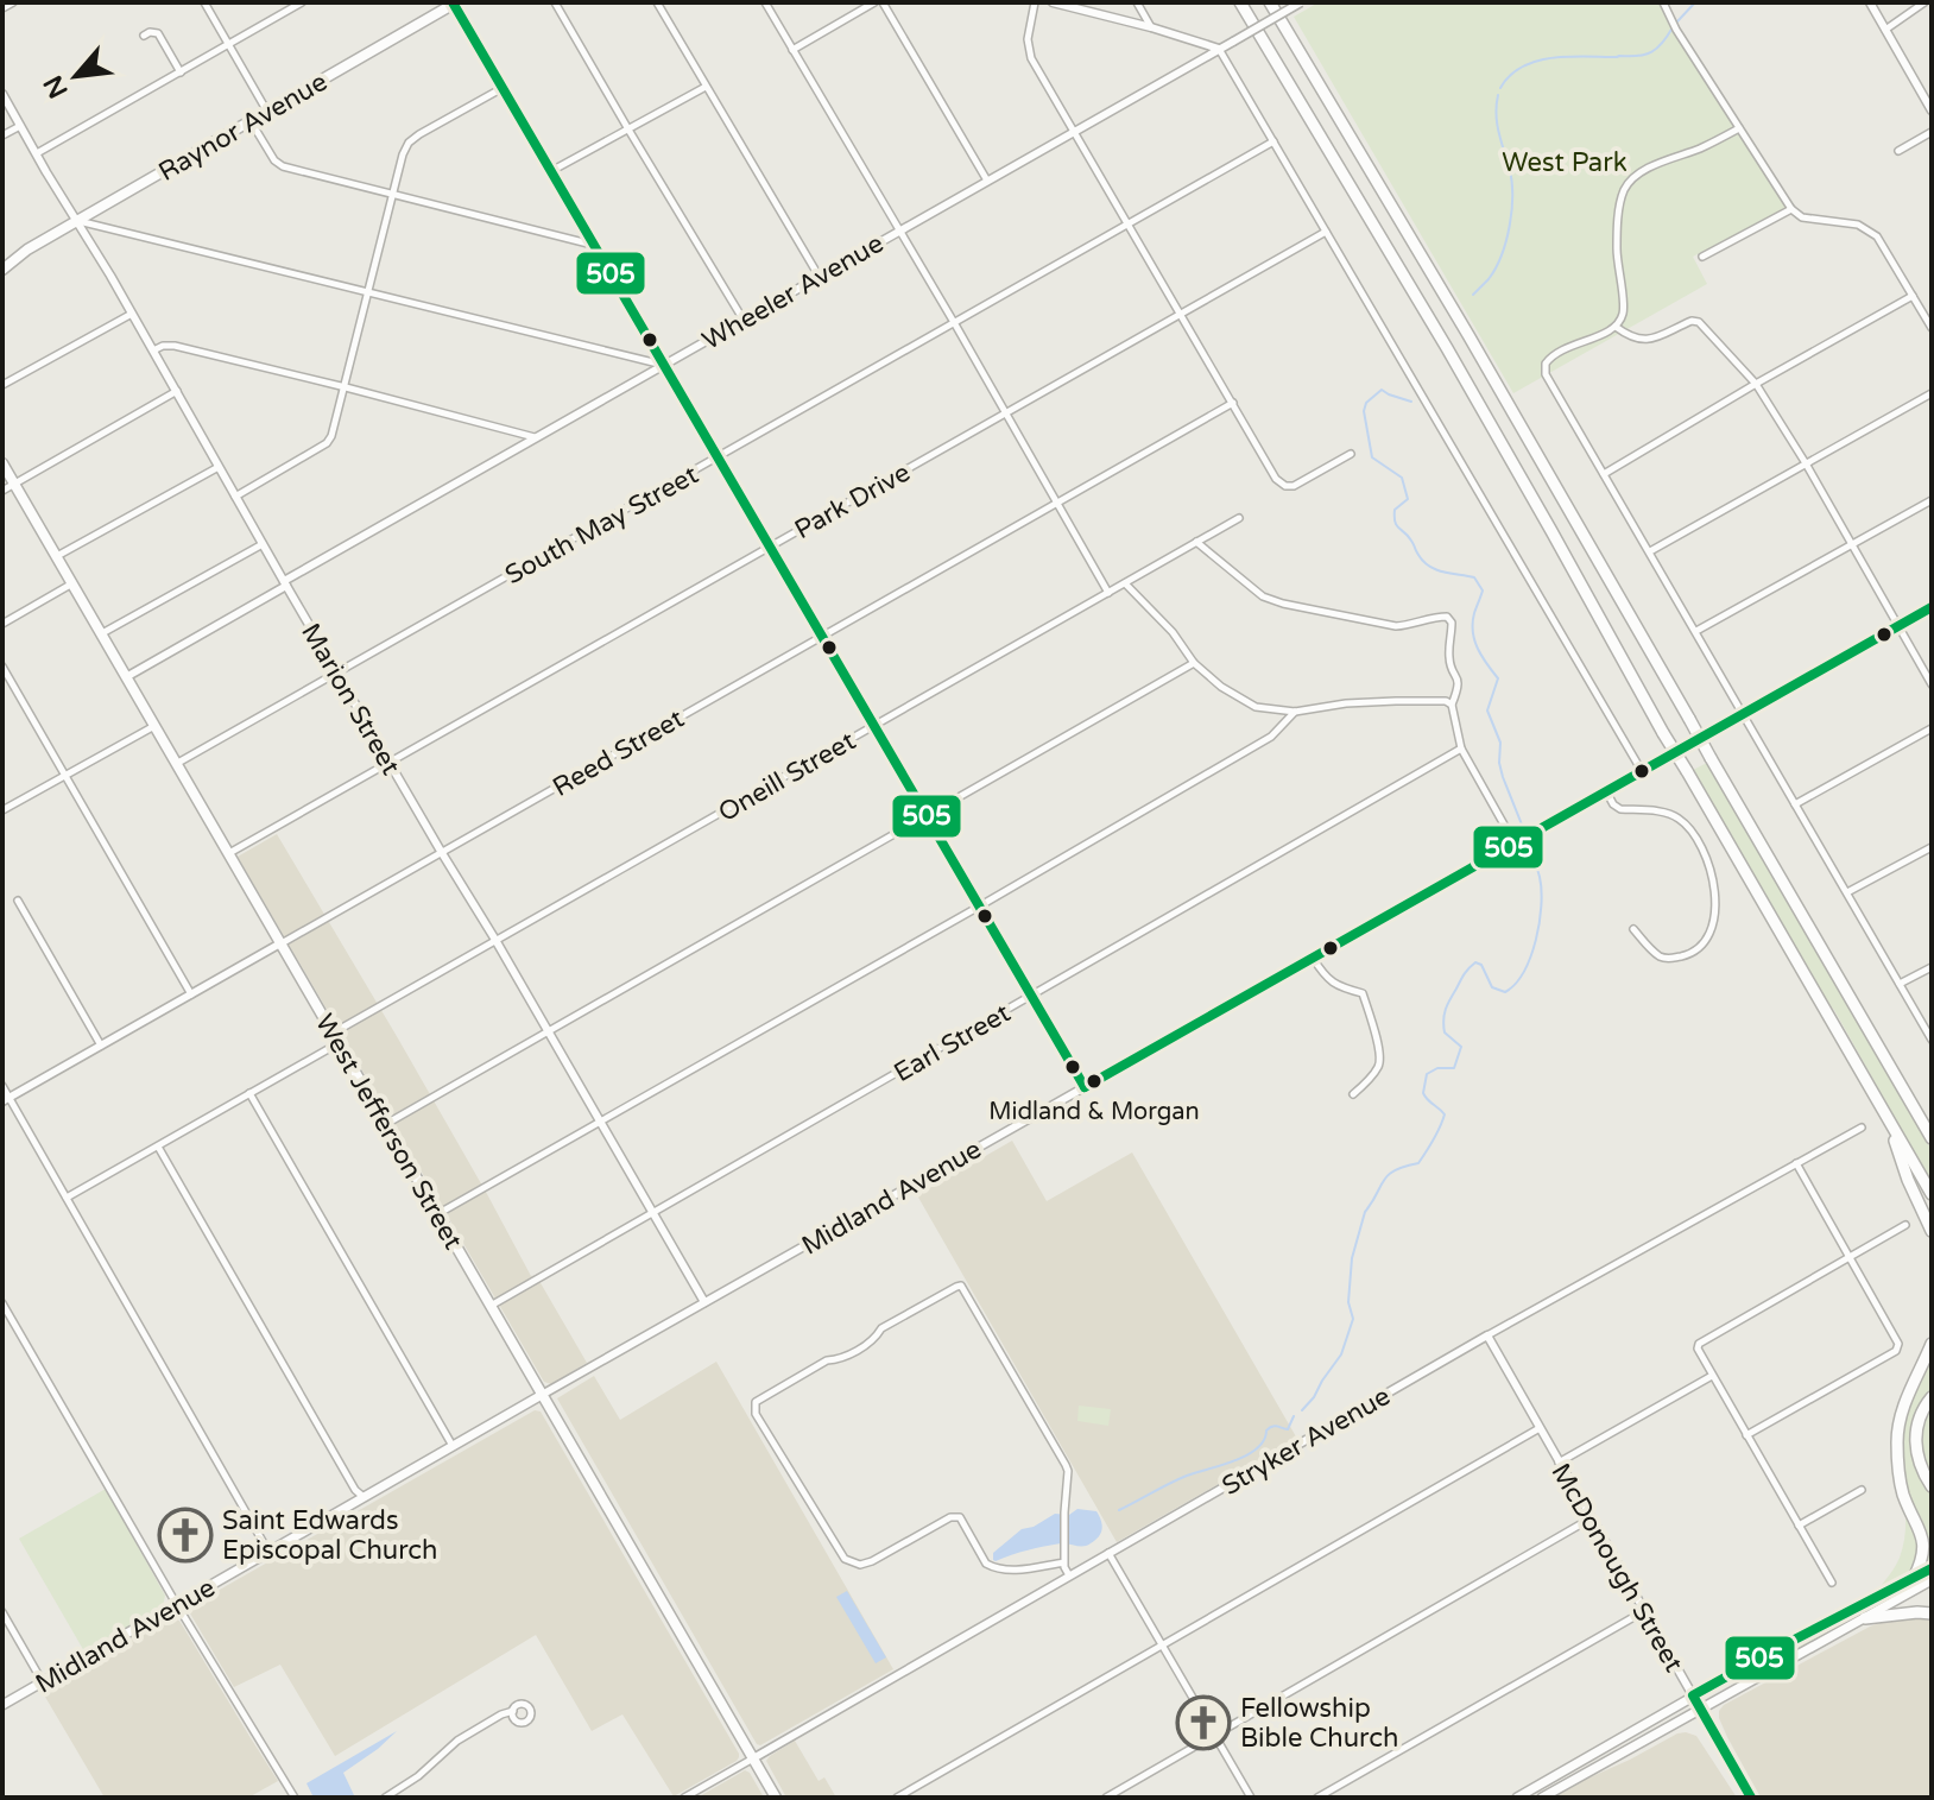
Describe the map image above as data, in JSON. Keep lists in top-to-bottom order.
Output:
{
  "streets": {
    "main road": ["Raynor Avenue", "West Jefferson Street", "Midland Avenue"],
    "street": [
      "Wheeler Avenue",
      "Park Drive",
      "South May Street",
      "Marion Street",
      "Reed Street",
      "Oneill Street",
      "Earl Street",
      "Stryker Avenue",
      "McDonough Street"
    ]
  },
  "crossings": [
    ["Raynor Avenue", "Marion Street"],
    ["Wheeler Avenue", "Marion Street"],
    ["Wheeler Avenue", "West Jefferson Street"],
    ["Park Drive", "Marion Street"],
    ["Park Drive", "West Jefferson Street"],
    ["South May Street", "Marion Street"],
    ["South May Street", "West Jefferson Street"],
    ["Marion Street", "Reed Street"],
    ["Marion Street", "Oneill Street"],
    ["Marion Street", "Earl Street"],
    ["Marion Street", "Midland Avenue"],
    ["Reed Street", "West Jefferson Street"],
    ["Oneill Street", "West Jefferson Street"],
    ["Earl Street", "West Jefferson Street"],
    ["West Jefferson Street", "Midland Avenue"],
    ["West Jefferson Street", "Stryker Avenue"],
    ["Stryker Avenue", "McDonough Street"]
  ],
  "parks": ["West Park"],
  "places": {
    "other": ["Midland & Morgan"],
    "church": ["Saint Edwards Episcopal Church", "Fellowship Bible Church"]
  },
  "lines": ["transit line 505"],
  "north": "bottom left"
}
